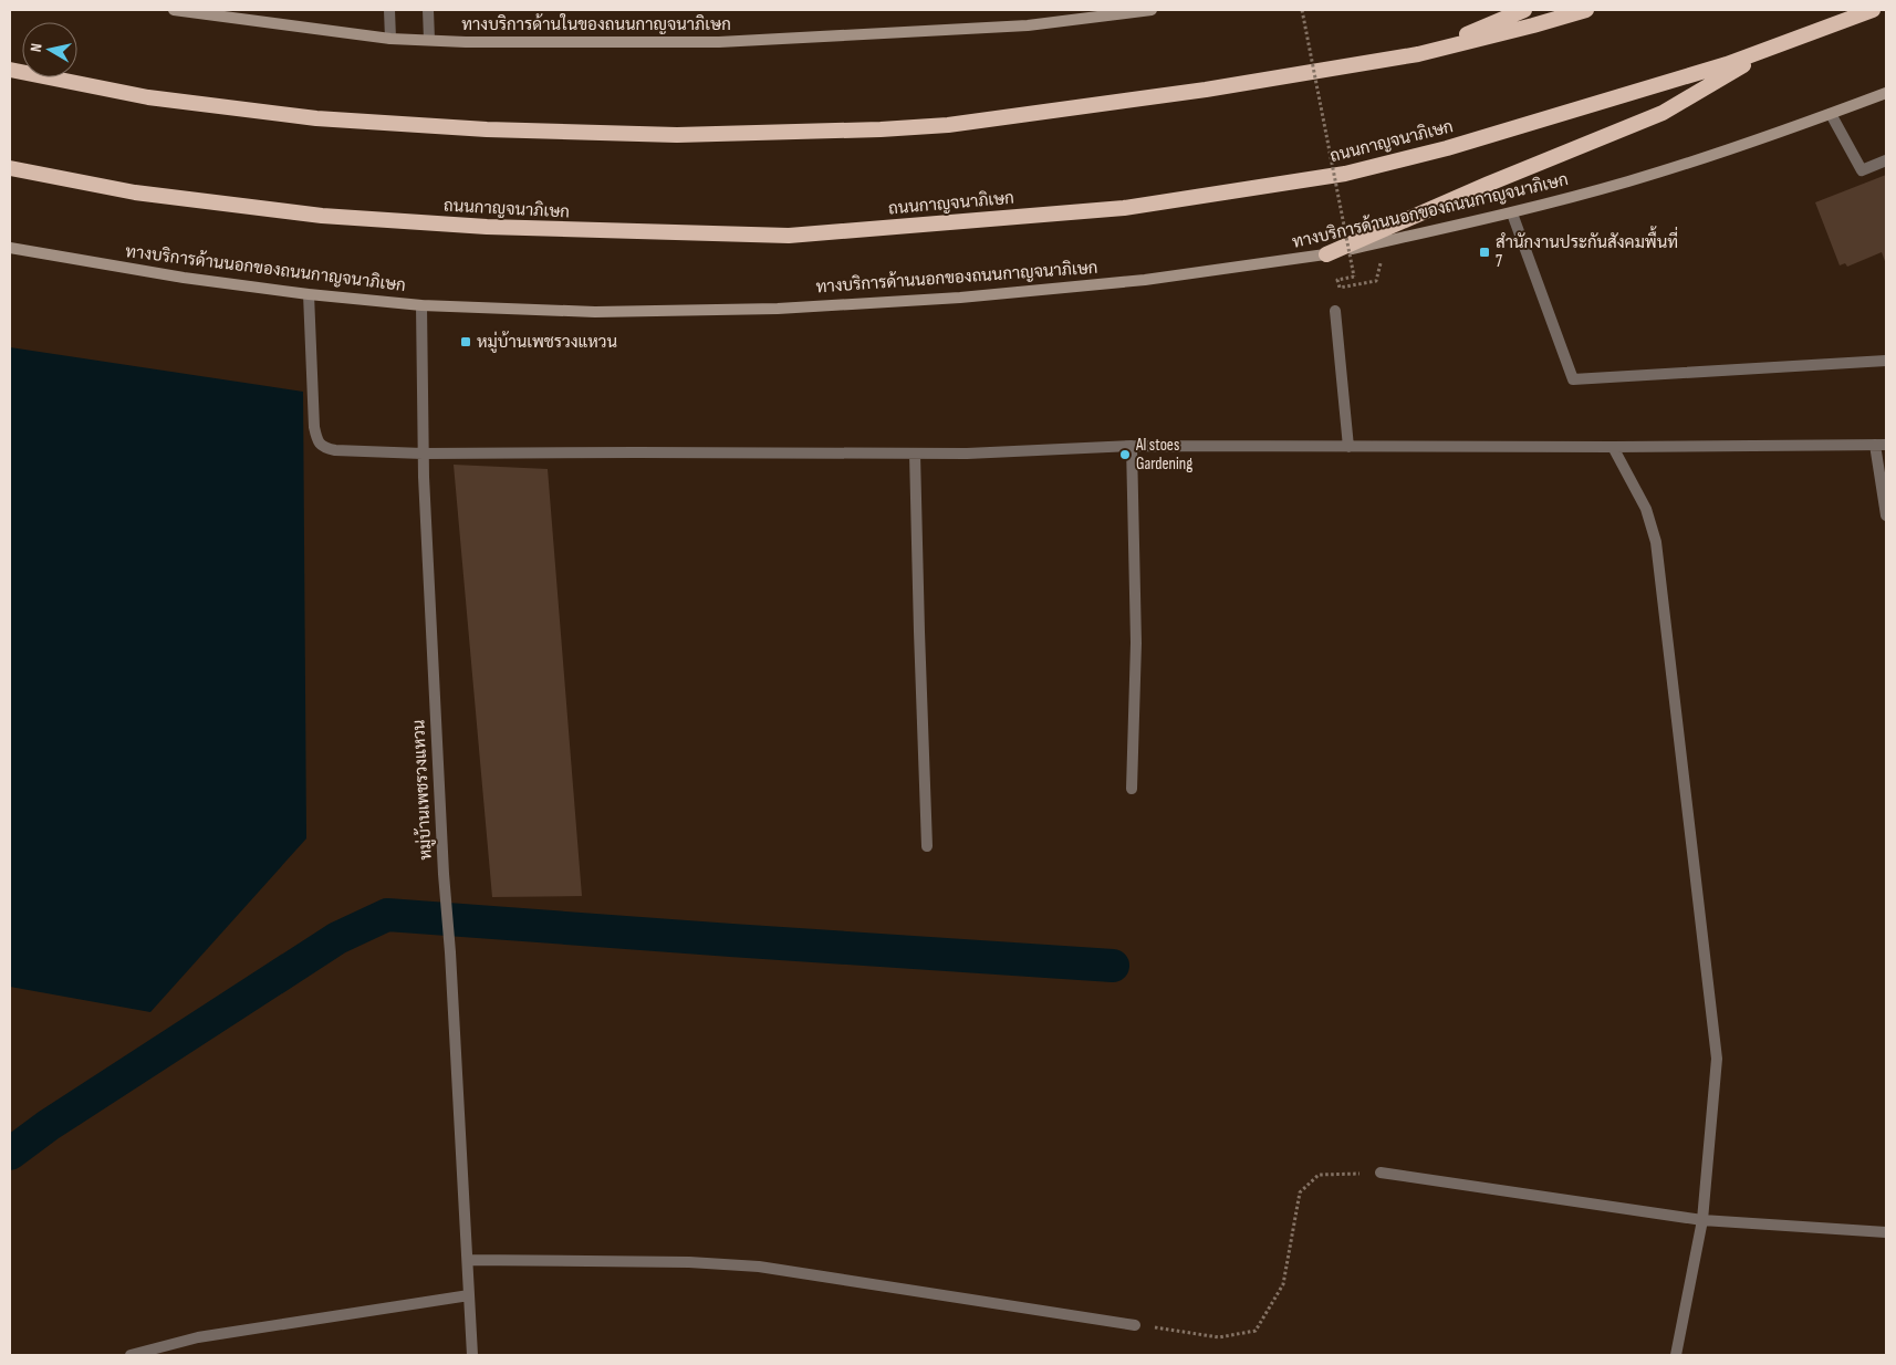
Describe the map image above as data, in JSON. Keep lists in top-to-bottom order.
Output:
{
  "streets": {
    "highway": ["ถนนกาญจนาภิเษก"],
    "main road": ["ทางบริการด้านในของถนนกาญจนาภิเษก", "ทางบริการด้านนอกของถนนกาญจนาภิเษก"],
    "street": ["หมู่บ้านเพชรวงแหวน"]
  },
  "crossings": [
    ["ทางบริการด้านนอกของถนนกาญจนาภิเษก", "หมู่บ้านเพชรวงแหวน"]
  ],
  "places": {
    "transit": ["สำนักงานประกันสังคมพื้นที่ 7", "หมู่บ้านเพชรวงแหวน"],
    "other": ["Al stoes Gardening"]
  },
  "north": "left"
}
